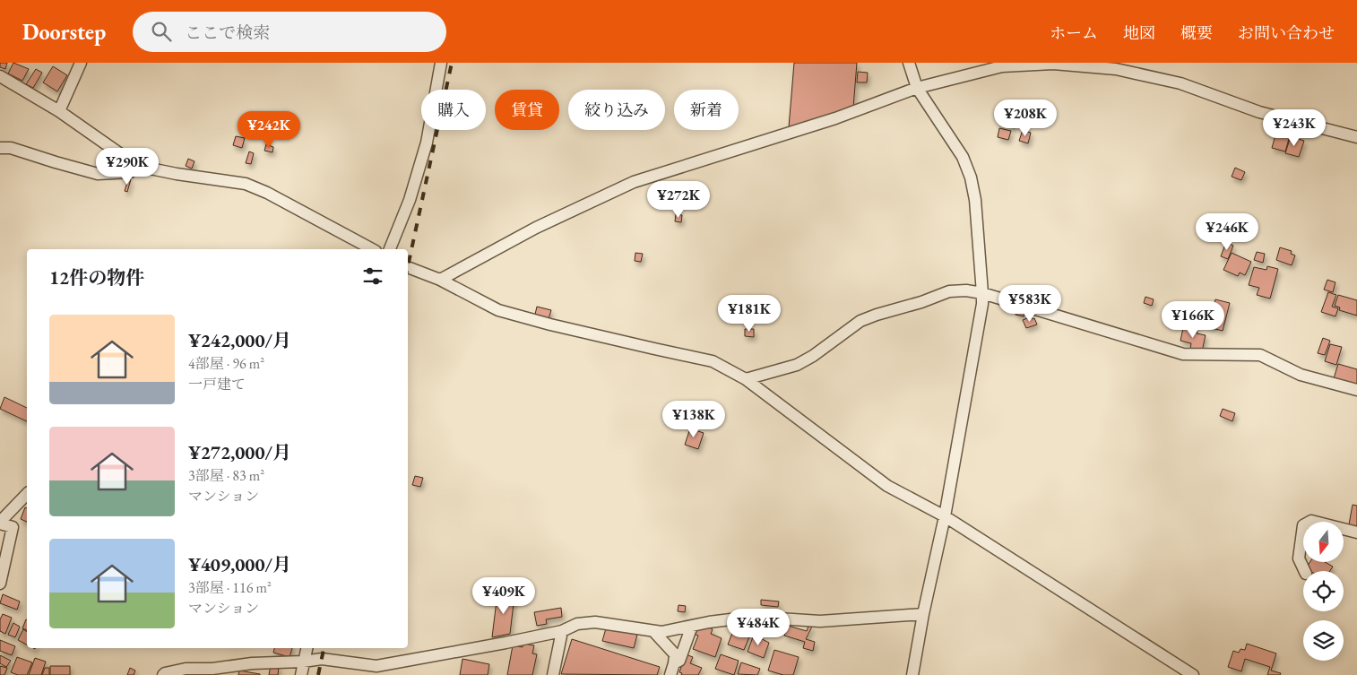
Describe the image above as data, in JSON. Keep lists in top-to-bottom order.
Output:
{
  "north": "bottom",
  "page": {
    "header": "Doorstep",
    "search": "ここで検索",
    "nav": [
      "ホーム",
      "地図",
      "概要",
      "お問い合わせ"
    ],
    "chip": [
      "購入",
      "賃貸",
      "絞り込み",
      "新着"
    ],
    "price": [
      "¥208K",
      "¥243K",
      "¥242K",
      "¥290K",
      "¥272K",
      "¥246K",
      "¥583K",
      "¥181K",
      "¥166K",
      "¥138K",
      "¥409K",
      "¥484K"
    ],
    "heading": "12件の物件",
    "list": [
      {
        "name": "¥242,000/月",
        "note": "4部屋 · 96 m² · 一戸建て"
      },
      {
        "name": "¥272,000/月",
        "note": "3部屋 · 83 m² · マンション"
      },
      {
        "name": "¥409,000/月",
        "note": "3部屋 · 116 m² · マンション"
      }
    ]
  }
}
